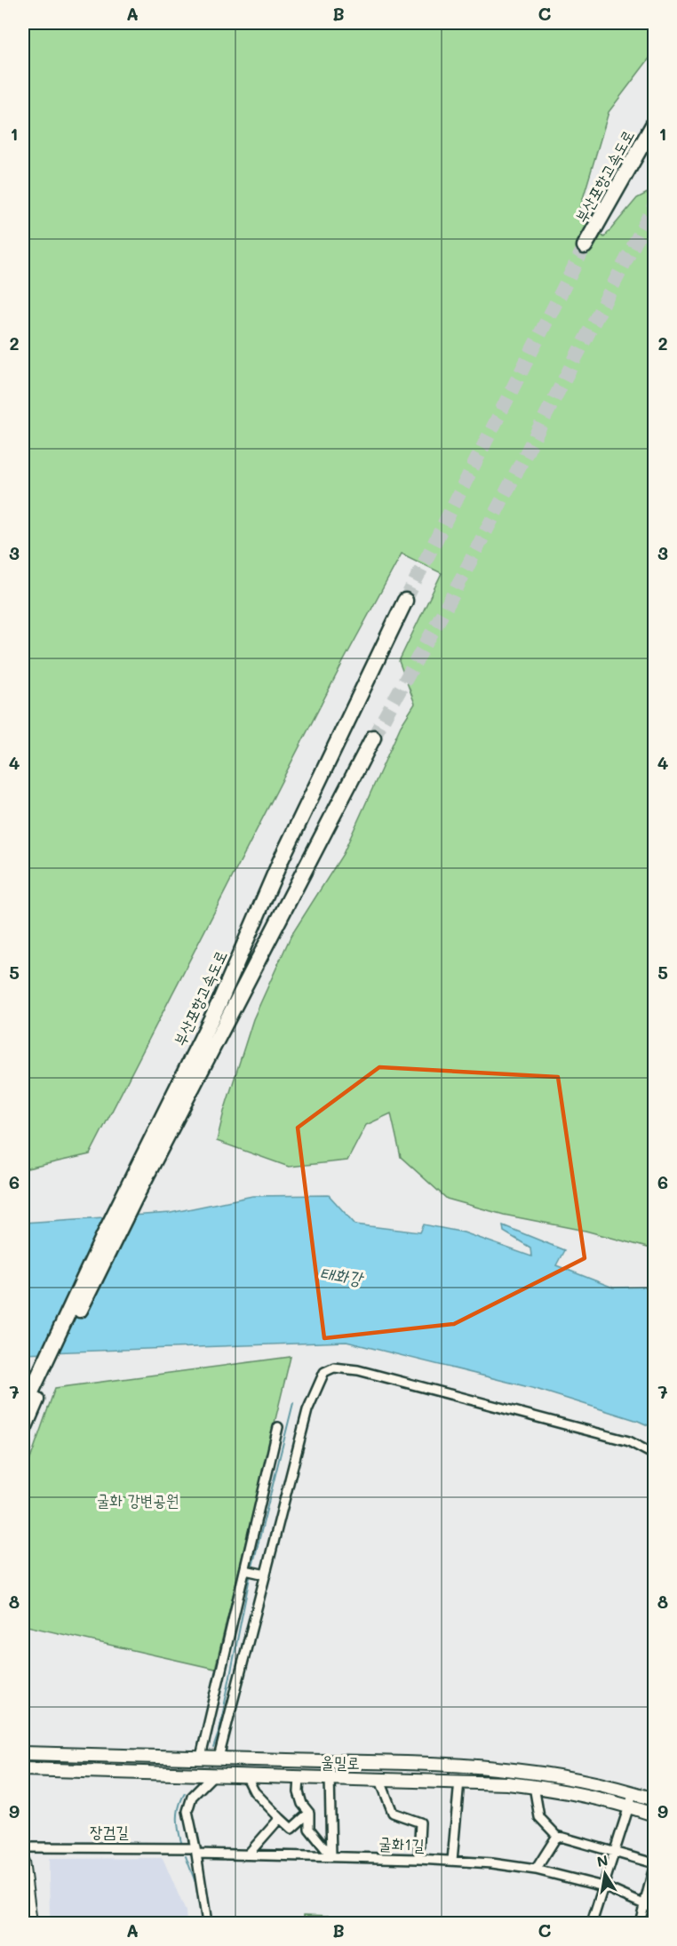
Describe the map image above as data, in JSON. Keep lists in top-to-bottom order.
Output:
{
  "streets": {
    "highway": ["부산포항고속도로"],
    "main road": ["울밀로"],
    "street": ["장검길", "굴화1길"]
  },
  "crossings": [
    ["울밀로", "장검길"],
    ["울밀로", "굴화1길"],
    ["장검길", "굴화1길"]
  ],
  "water": ["태화강"],
  "parks": ["굴화 강변공원"],
  "north": "top",
  "grid": {
    "columns": ["A", "B", "C"],
    "rows": [
      "1",
      "2",
      "3",
      "4",
      "5",
      "6",
      "7",
      "8",
      "9"
    ]
  }
}
